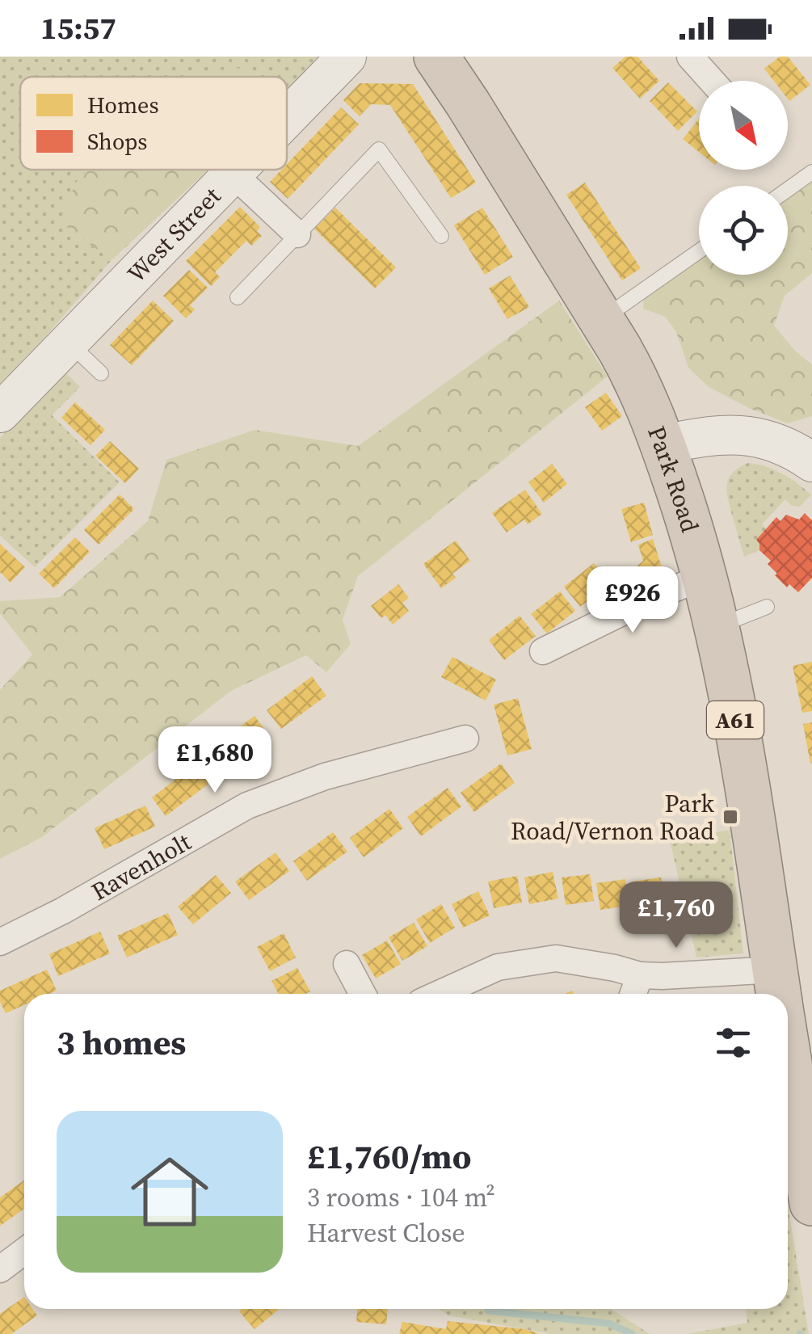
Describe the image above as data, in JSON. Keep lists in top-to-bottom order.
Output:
{
  "streets": {
    "highway": ["Park Road", "A61"],
    "main road": ["West Street"],
    "street": ["Ravenholt"]
  },
  "places": {
    "transit": ["Park Road/Vernon Road"]
  },
  "legend": ["Homes", "Shops"],
  "north": "bottom right",
  "page": {
    "status": "15:57",
    "price": ["£926", "£1,680", "£1,760"],
    "heading": "3 homes",
    "list": [
      {
        "name": "£1,760/mo",
        "note": "3 rooms · 104 m² · Harvest Close"
      }
    ]
  }
}
